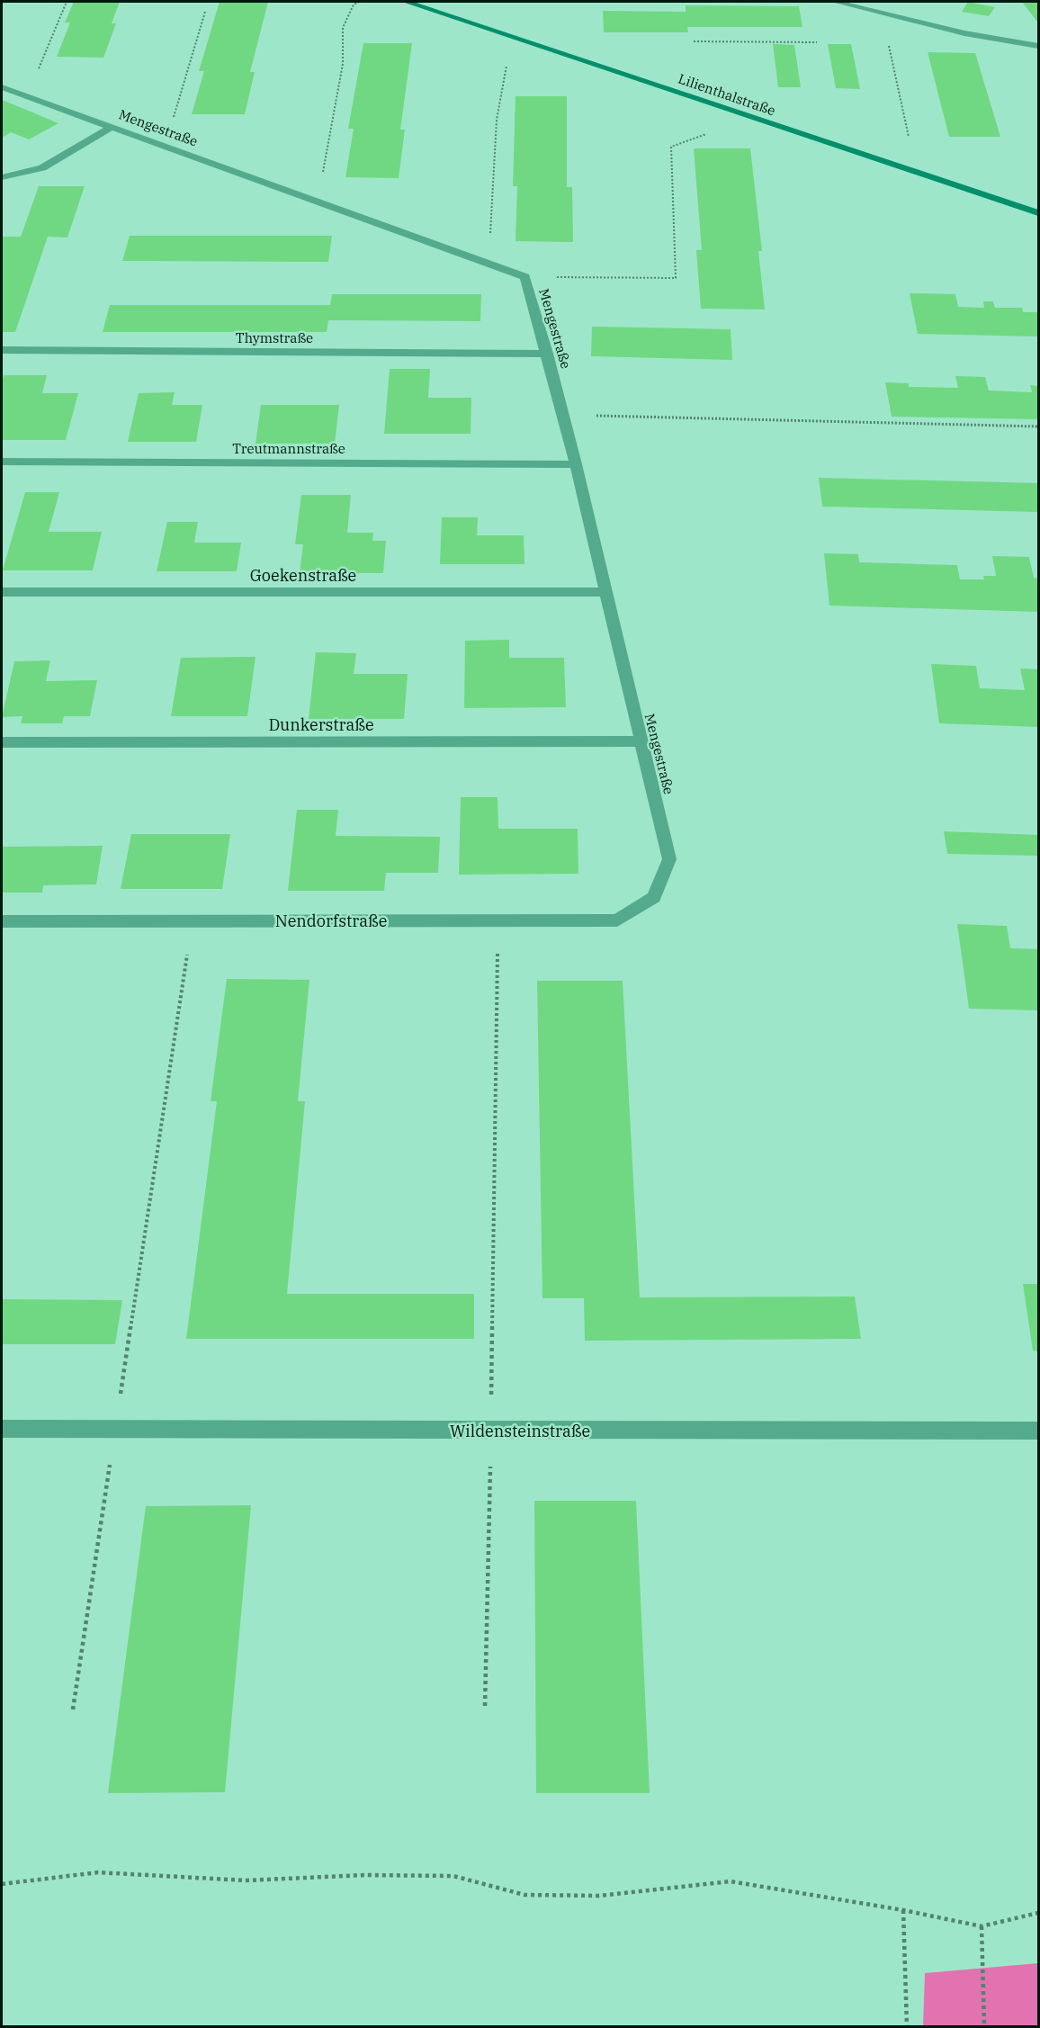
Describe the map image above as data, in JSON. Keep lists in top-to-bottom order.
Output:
{
  "streets": {
    "street": [
      "Lilienthalstraße",
      "Mengestraße",
      "Thymstraße",
      "Treutmannstraße",
      "Goekenstraße",
      "Dunkerstraße",
      "Nendorfstraße",
      "Wildensteinstraße"
    ]
  },
  "crossings": [
    ["Mengestraße", "Thymstraße"],
    ["Mengestraße", "Treutmannstraße"],
    ["Mengestraße", "Goekenstraße"],
    ["Mengestraße", "Dunkerstraße"],
    ["Mengestraße", "Nendorfstraße"]
  ]
}
